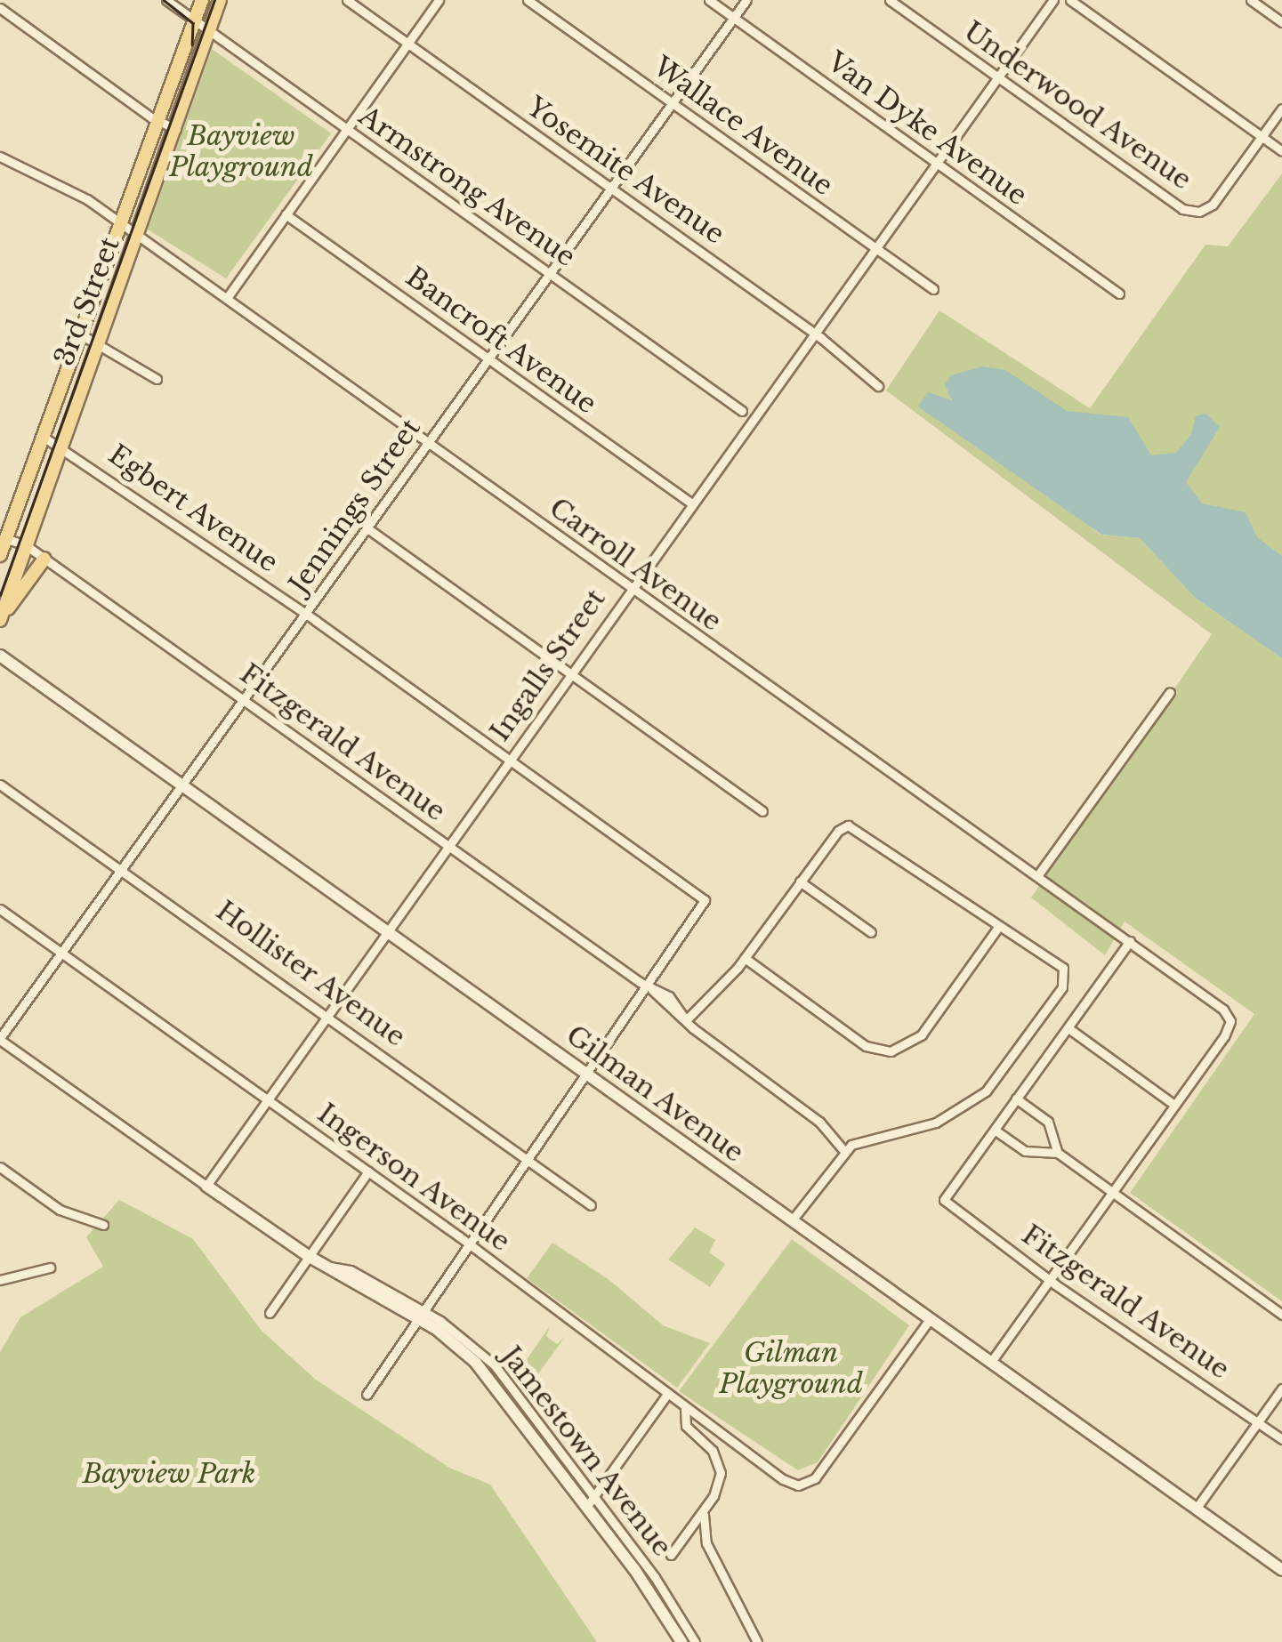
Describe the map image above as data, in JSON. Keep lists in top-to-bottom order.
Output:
{
  "streets": {
    "main road": ["3rd Street"],
    "street": [
      "Underwood Avenue",
      "Wallace Avenue",
      "Van Dyke Avenue",
      "Yosemite Avenue",
      "Armstrong Avenue",
      "Bancroft Avenue",
      "Jennings Street",
      "Egbert Avenue",
      "Carroll Avenue",
      "Ingalls Street",
      "Fitzgerald Avenue",
      "Hollister Avenue",
      "Gilman Avenue",
      "Ingerson Avenue",
      "Jamestown Avenue"
    ]
  },
  "crossings": [
    ["Underwood Avenue", "Ingalls Street"],
    ["Wallace Avenue", "Jennings Street"],
    ["Wallace Avenue", "Ingalls Street"],
    ["Van Dyke Avenue", "Jennings Street"],
    ["Van Dyke Avenue", "Ingalls Street"],
    ["Yosemite Avenue", "Jennings Street"],
    ["Yosemite Avenue", "Ingalls Street"],
    ["Armstrong Avenue", "3rd Street"],
    ["Armstrong Avenue", "Jennings Street"],
    ["3rd Street", "Egbert Avenue"],
    ["3rd Street", "Carroll Avenue"],
    ["3rd Street", "Fitzgerald Avenue"],
    ["Bancroft Avenue", "Jennings Street"],
    ["Bancroft Avenue", "Ingalls Street"],
    ["Jennings Street", "Egbert Avenue"],
    ["Jennings Street", "Carroll Avenue"],
    ["Jennings Street", "Fitzgerald Avenue"],
    ["Jennings Street", "Hollister Avenue"],
    ["Jennings Street", "Gilman Avenue"],
    ["Jennings Street", "Ingerson Avenue"],
    ["Jennings Street", "Jamestown Avenue"],
    ["Egbert Avenue", "Ingalls Street"],
    ["Egbert Avenue", "Fitzgerald Avenue"],
    ["Carroll Avenue", "Ingalls Street"],
    ["Ingalls Street", "Fitzgerald Avenue"],
    ["Ingalls Street", "Hollister Avenue"],
    ["Ingalls Street", "Gilman Avenue"],
    ["Ingalls Street", "Ingerson Avenue"],
    ["Ingalls Street", "Jamestown Avenue"],
    ["Gilman Avenue", "Ingerson Avenue"]
  ],
  "parks": ["Bayview Playground", "Gilman Playground", "Bayview Park"]
}
